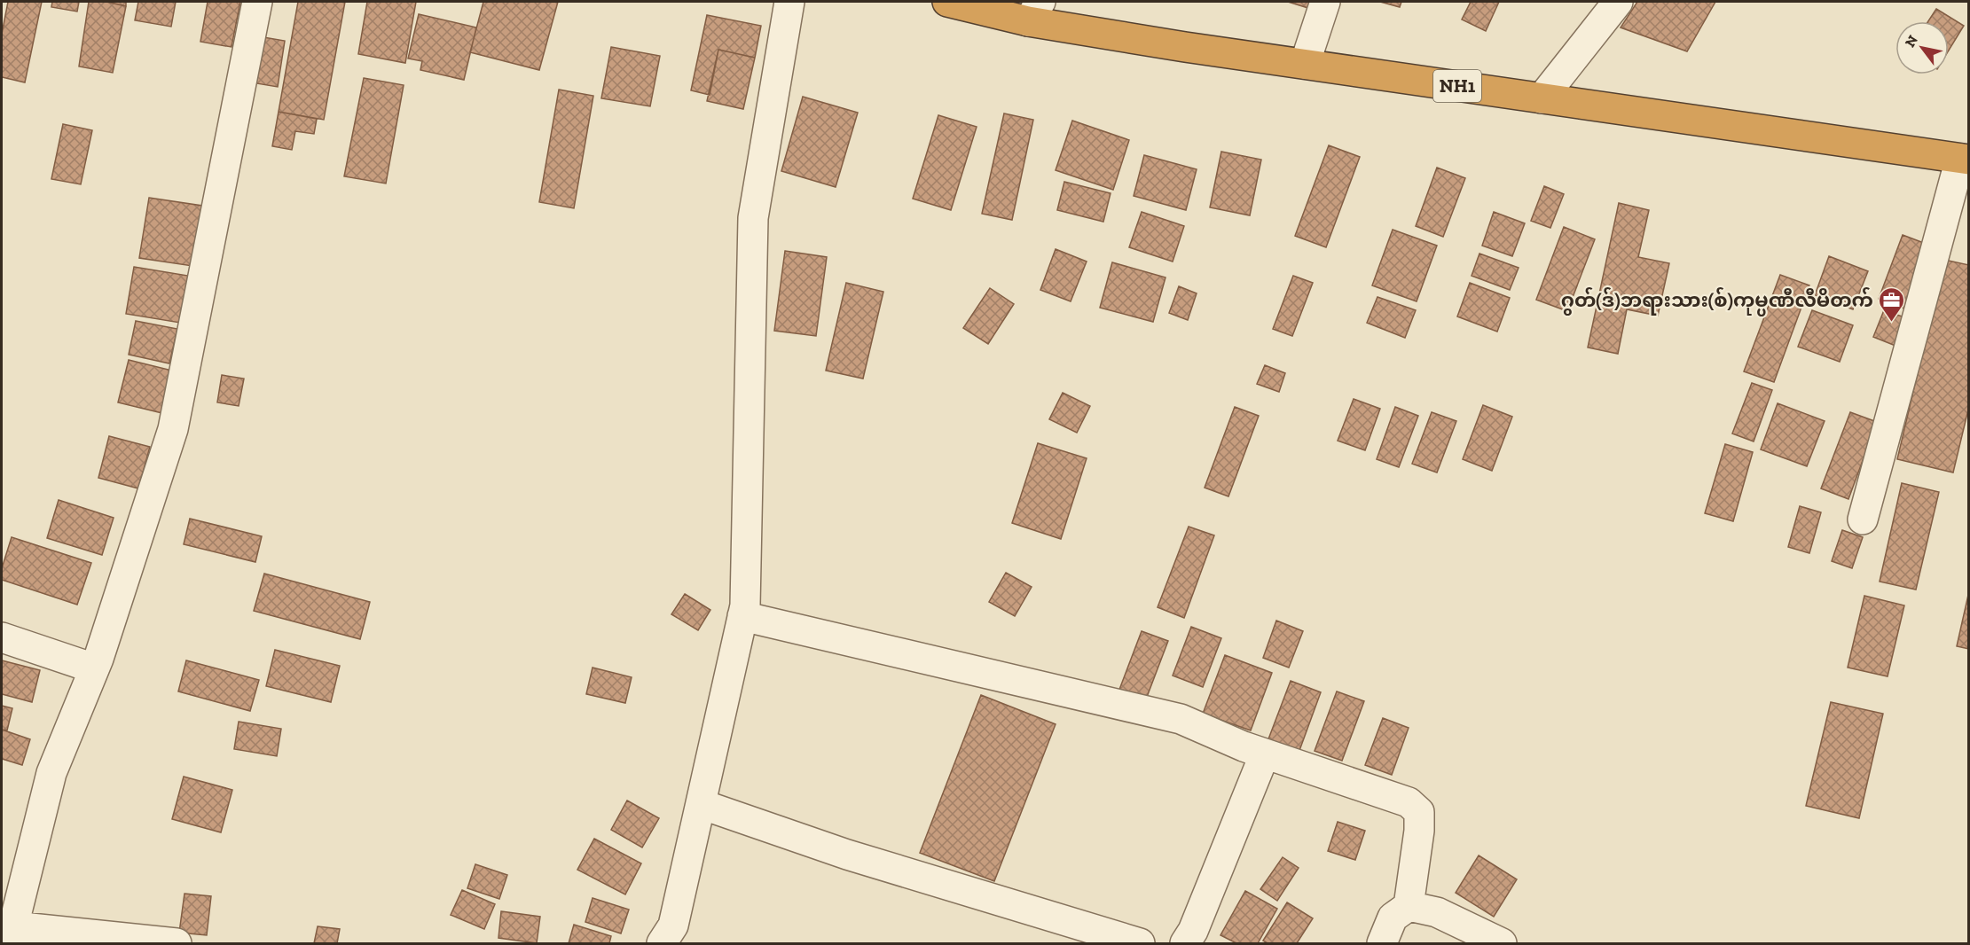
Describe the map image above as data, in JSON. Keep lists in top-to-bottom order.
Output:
{
  "streets": {
    "highway": ["NH1"]
  },
  "places": {
    "office": ["ဂွတ်(ဒ်)ဘရားသား(စ်)ကုမ္ပဏီလီမိတက်"]
  },
  "north": "top left"
}
